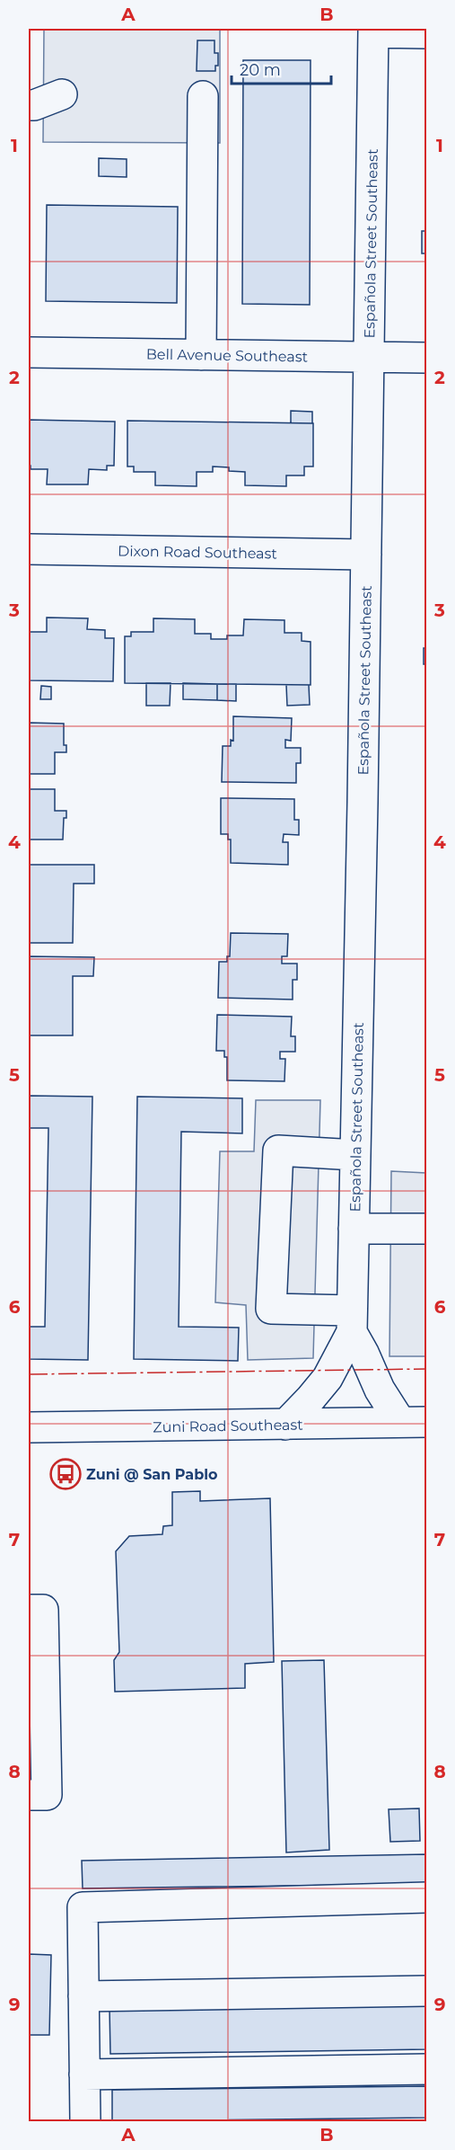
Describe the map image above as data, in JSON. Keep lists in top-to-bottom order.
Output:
{
  "streets": {
    "street": [
      "Española Street Southeast",
      "Bell Avenue Southeast",
      "Dixon Road Southeast",
      "Zuni Road Southeast"
    ]
  },
  "crossings": [
    ["Española Street Southeast", "Bell Avenue Southeast"],
    ["Española Street Southeast", "Dixon Road Southeast"],
    ["Española Street Southeast", "Zuni Road Southeast"]
  ],
  "places": {
    "bus stop": ["Zuni @ San Pablo"]
  },
  "scale_bar": "20 m",
  "grid": {
    "columns": ["A", "B"],
    "rows": [
      "1",
      "2",
      "3",
      "4",
      "5",
      "6",
      "7",
      "8",
      "9"
    ]
  }
}
